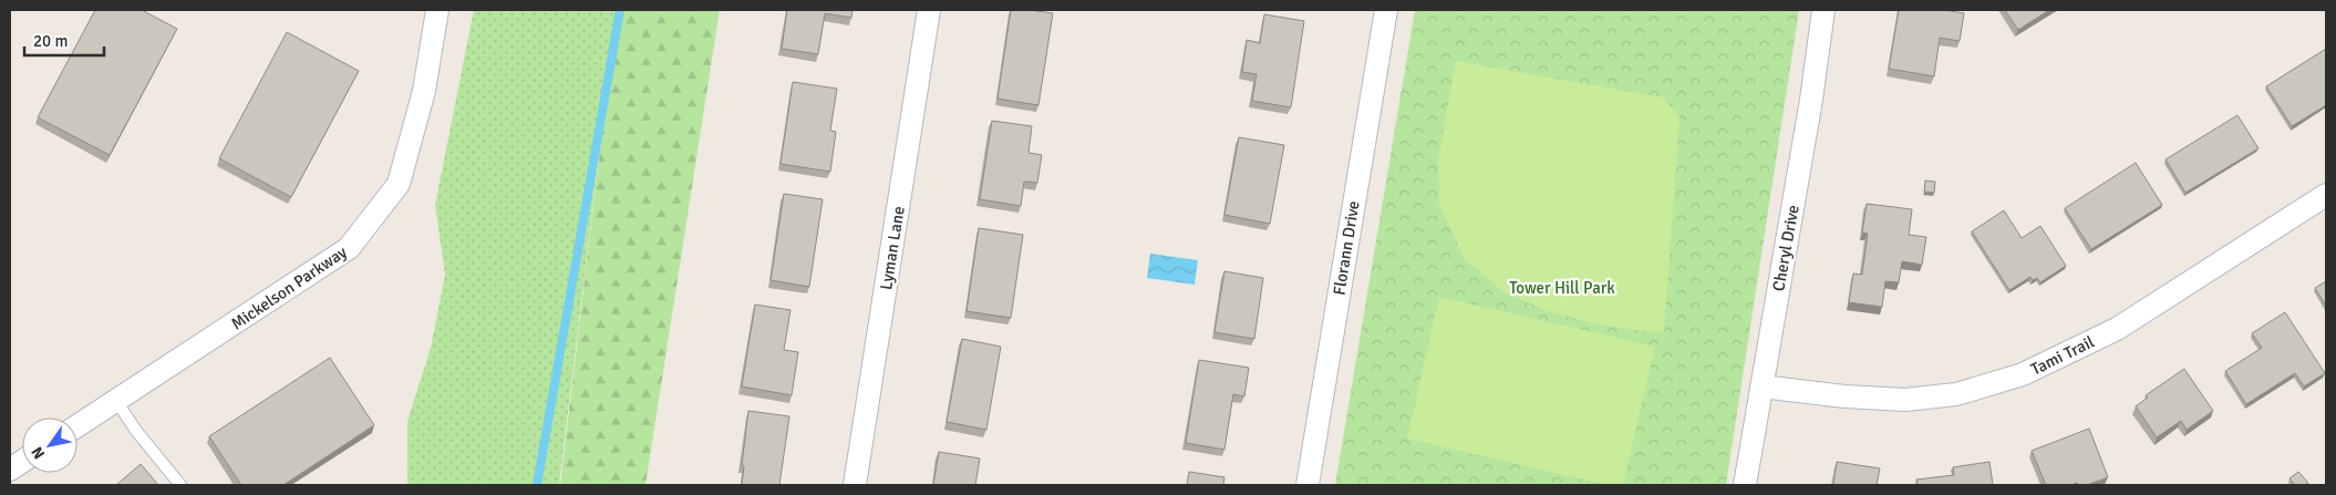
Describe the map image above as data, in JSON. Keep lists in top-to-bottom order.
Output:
{
  "streets": {
    "street": [
      "Lyman Lane",
      "Florann Drive",
      "Cheryl Drive",
      "Mickelson Parkway",
      "Tami Trail"
    ]
  },
  "crossings": [
    ["Cheryl Drive", "Tami Trail"]
  ],
  "parks": ["Tower Hill Park"],
  "scale_bar": "20 m",
  "north": "bottom left"
}
